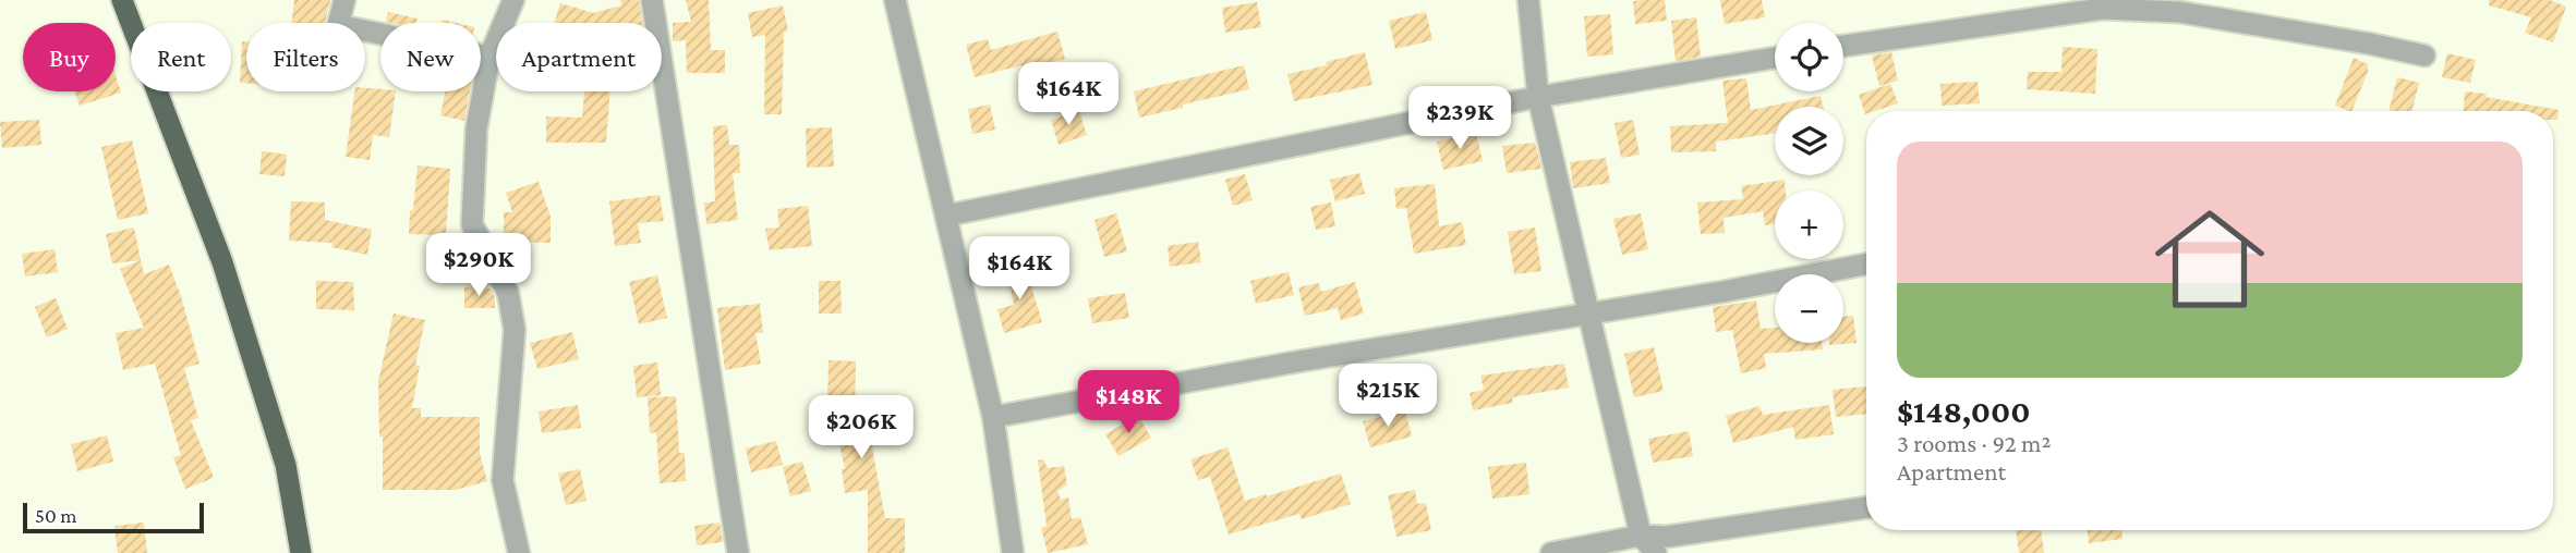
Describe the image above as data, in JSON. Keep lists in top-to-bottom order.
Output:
{
  "scale_bar": "50 m",
  "page": {
    "map_buttons": ["+", "−"],
    "chip": [
      "Buy",
      "Rent",
      "Filters",
      "New",
      "Apartment"
    ],
    "price": [
      "$164K",
      "$239K",
      "$290K",
      "$164K",
      "$215K",
      "$148K",
      "$206K"
    ],
    "list": [
      {
        "name": "$148,000",
        "note": "3 rooms · 92 m² · Apartment"
      }
    ],
    "scale": "50 m"
  }
}
